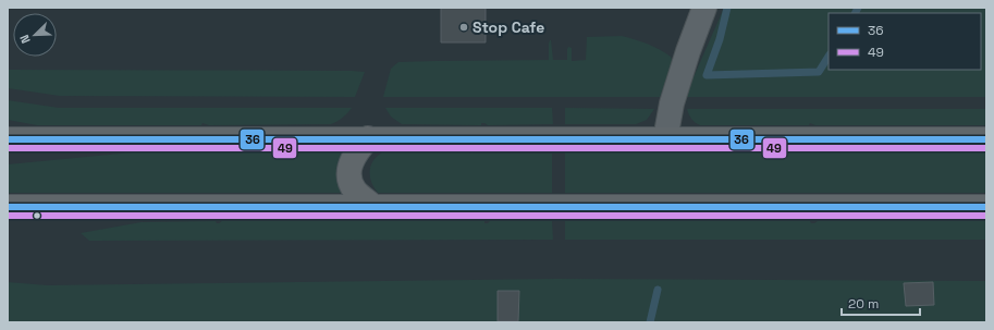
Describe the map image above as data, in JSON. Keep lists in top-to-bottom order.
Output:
{
  "places": ["Stop Cafe"],
  "lines": ["transit line 36", "transit line 49"],
  "legend": ["36", "49"],
  "scale_bar": "20 m",
  "north": "bottom left"
}
